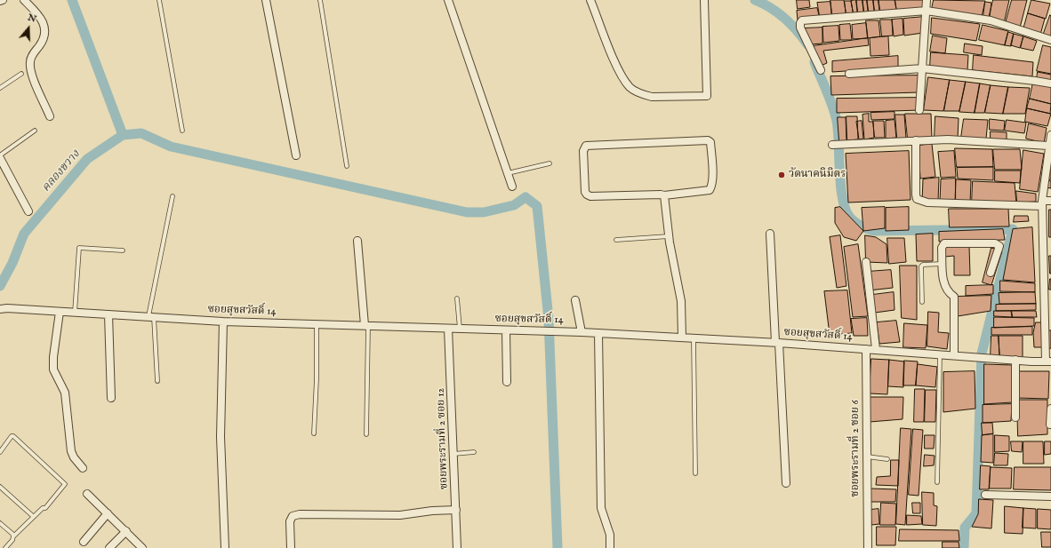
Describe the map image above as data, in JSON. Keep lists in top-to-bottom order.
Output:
{
  "streets": {
    "street": ["ซอยสุขสวัสดิ์ 14", "ซอยพระรามที่ 2 ซอย 12", "ซอยพระรามที่ 2 ซอย 6"]
  },
  "crossings": [
    ["ซอยสุขสวัสดิ์ 14", "ซอยพระรามที่ 2 ซอย 12"],
    ["ซอยสุขสวัสดิ์ 14", "ซอยพระรามที่ 2 ซอย 6"]
  ],
  "water": ["คลองขวาง"],
  "places": ["วัดนาคนิมิตร"],
  "north": "top"
}
